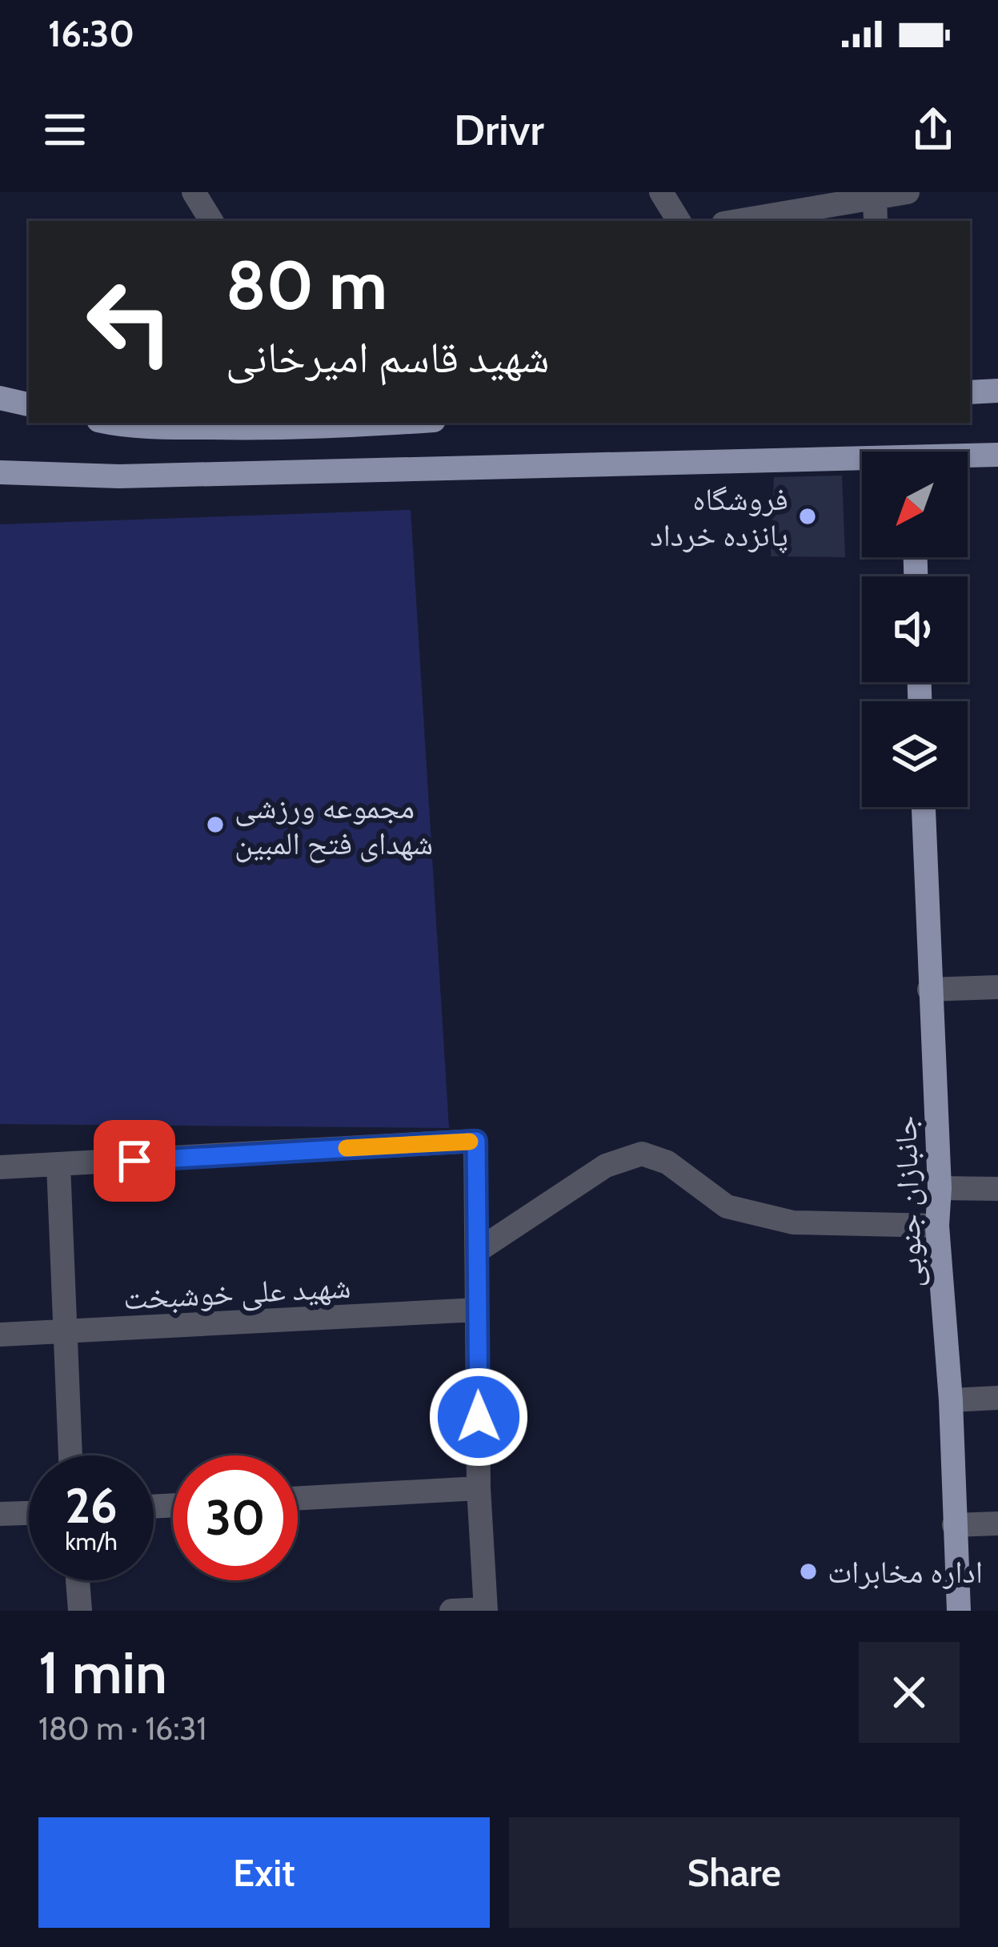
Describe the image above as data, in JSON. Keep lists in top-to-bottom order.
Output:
{
  "streets": {
    "main road": ["جانبازان جنوبی"],
    "street": ["شهید علی خوشبخت"]
  },
  "places": ["فروشگاه پانزده خرداد", "مجموعه ورزشی شهدای فتح المبین", "اداره مخابرات"],
  "north": "bottom left",
  "page": {
    "status": "16:30",
    "header": "Drivr",
    "turn": ["80 m", "شهید قاسم امیرخانی"],
    "speed": "26 km/h",
    "limit": "30",
    "heading": ["1 min", "180 m · 16:31"],
    "buttons": ["Exit", "Share"]
  }
}
